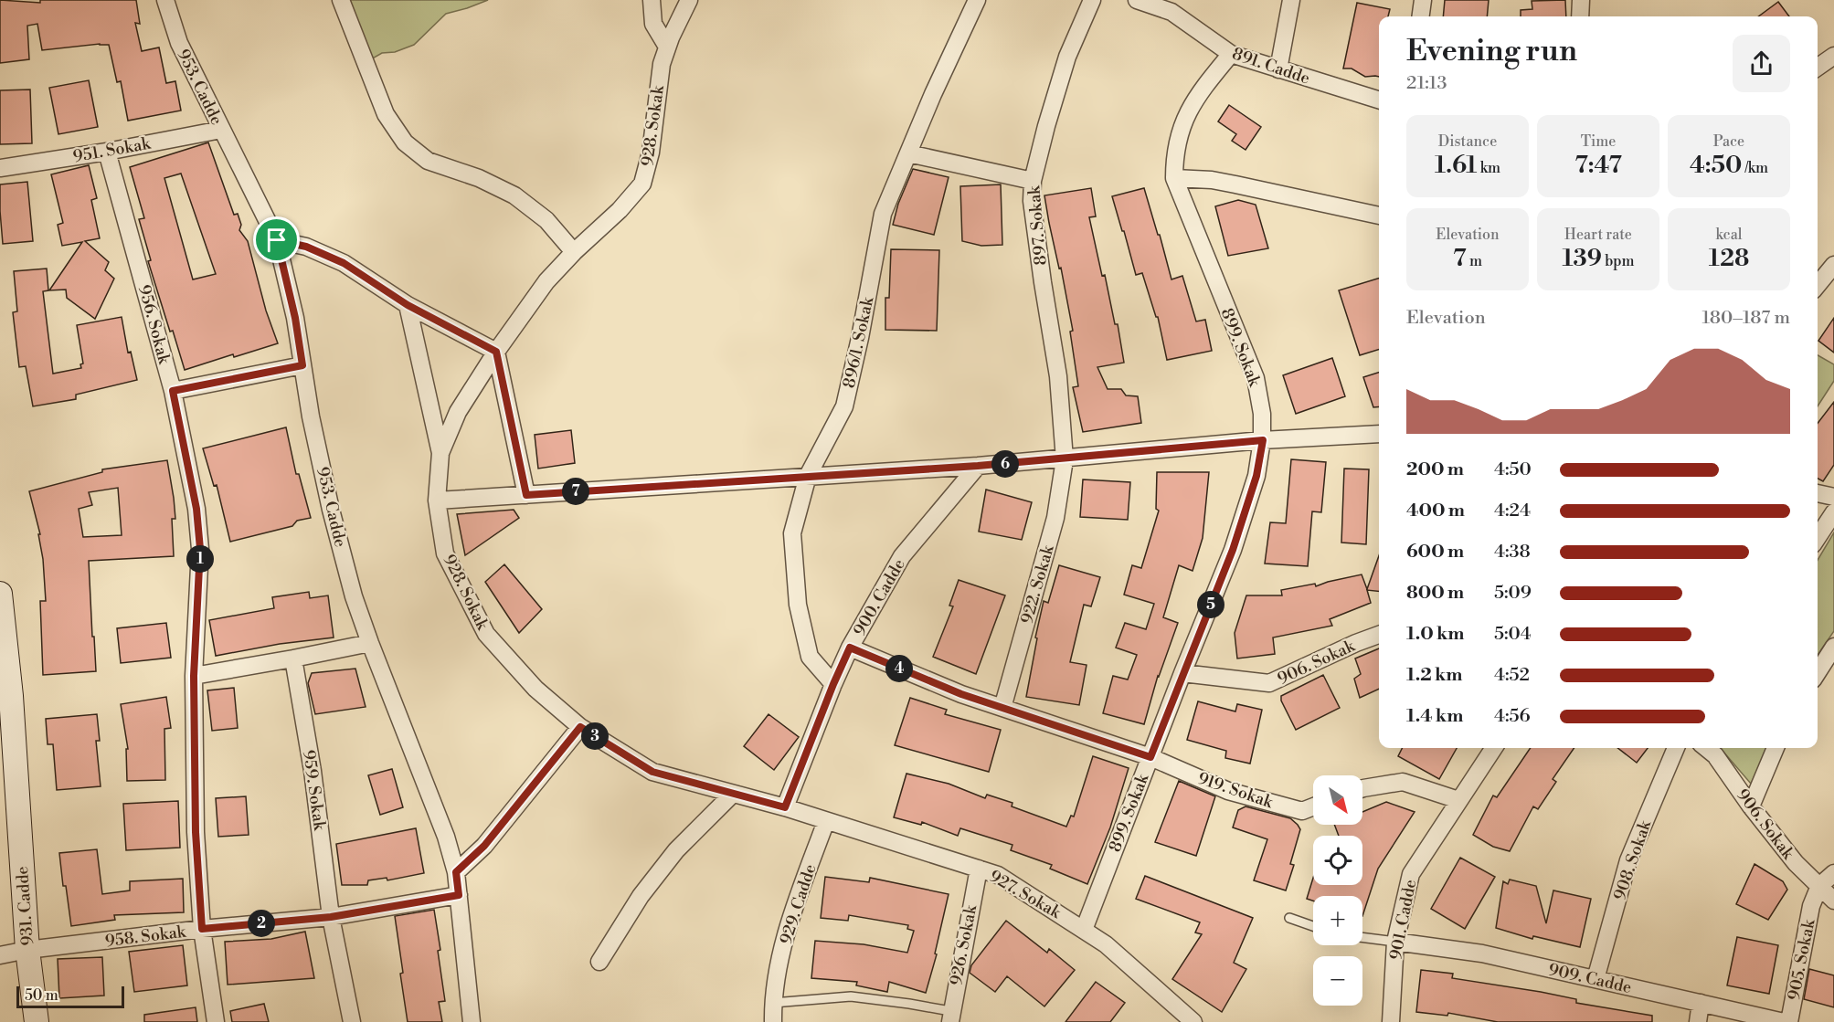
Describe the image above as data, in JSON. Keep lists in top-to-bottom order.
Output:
{
  "streets": {
    "main road": ["931. Cadde"],
    "street": [
      "891. Cadde",
      "953. Cadde",
      "928. Sokak",
      "951. Sokak",
      "897. Sokak",
      "956. Sokak",
      "896/1. Sokak",
      "899. Sokak",
      "922. Sokak",
      "900. Cadde",
      "906. Sokak",
      "959. Sokak",
      "919. Sokak",
      "908. Sokak",
      "927. Sokak",
      "929. Cadde",
      "901. Cadde",
      "958. Sokak",
      "926. Sokak",
      "905. Sokak",
      "909. Cadde"
    ]
  },
  "crossings": [
    ["891. Cadde", "899. Sokak"],
    ["953. Cadde", "951. Sokak"],
    ["953. Cadde", "958. Sokak"],
    ["928. Sokak", "900. Cadde"],
    ["928. Sokak", "927. Sokak"],
    ["928. Sokak", "929. Cadde"],
    ["951. Sokak", "956. Sokak"],
    ["897. Sokak", "922. Sokak"],
    ["956. Sokak", "958. Sokak"],
    ["896/1. Sokak", "900. Cadde"],
    ["899. Sokak", "906. Sokak"],
    ["899. Sokak", "919. Sokak"],
    ["899. Sokak", "927. Sokak"],
    ["922. Sokak", "919. Sokak"],
    ["900. Cadde", "919. Sokak"],
    ["906. Sokak", "905. Sokak"],
    ["959. Sokak", "958. Sokak"],
    ["908. Sokak", "909. Cadde"],
    ["927. Sokak", "929. Cadde"],
    ["927. Sokak", "926. Sokak"],
    ["931. Cadde", "958. Sokak"],
    ["901. Cadde", "909. Cadde"]
  ],
  "scale_bar": "50 m",
  "north": "bottom right",
  "page": {
    "heading": ["Evening run", "21:13"],
    "stats": [
      ["Distance", "1.61 km"],
      ["Time", "7:47"],
      ["Pace", "4:50 /km"],
      ["Elevation", "7 m"],
      ["Heart rate", "139 bpm"],
      ["kcal", "128"]
    ],
    "chart": ["Elevation", "180–187 m"],
    "list": [
      {
        "name": "200 m",
        "note": "4:50"
      },
      {
        "name": "400 m",
        "note": "4:24"
      },
      {
        "name": "600 m",
        "note": "4:38"
      },
      {
        "name": "800 m",
        "note": "5:09"
      },
      {
        "name": "1.0 km",
        "note": "5:04"
      },
      {
        "name": "1.2 km",
        "note": "4:52"
      },
      {
        "name": "1.4 km",
        "note": "4:56"
      }
    ],
    "pins": [
      "6",
      "7",
      "1",
      "5",
      "4",
      "3",
      "2"
    ],
    "map_buttons": ["+", "−"],
    "scale": "50 m"
  }
}
